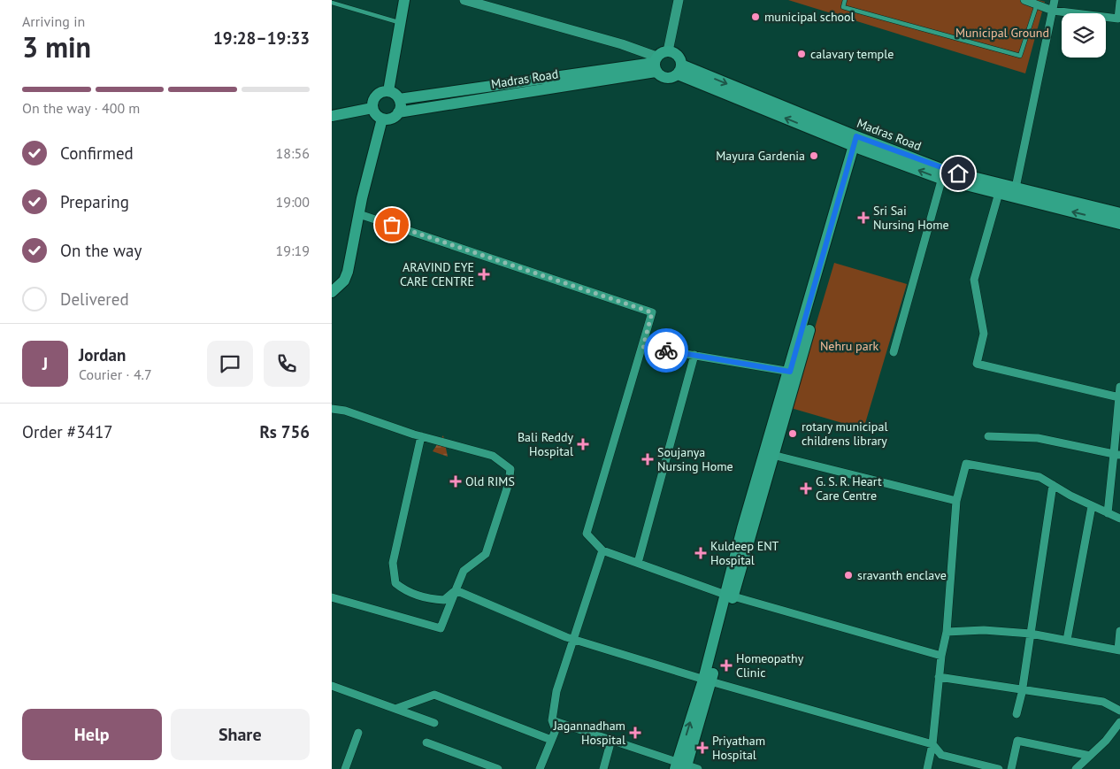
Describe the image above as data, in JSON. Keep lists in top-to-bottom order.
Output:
{
  "streets": {
    "main road": ["Madras Road"]
  },
  "parks": ["Municipal Ground", "Nehru park"],
  "places": {
    "other": [
      "municipal school",
      "calavary temple",
      "Mayura Gardenia",
      "rotary municipal childrens library",
      "sravanth enclave"
    ],
    "health": [
      "Sri Sai Nursing Home",
      "ARAVIND EYE CARE CENTRE",
      "Bali Reddy Hospital",
      "Soujanya Nursing Home",
      "Old RIMS",
      "G. S. R. Heart Care Centre",
      "Kuldeep ENT Hospital",
      "Homeopathy Clinic",
      "Jagannadham Hospital",
      "Priyatham Hospital"
    ]
  },
  "page": {
    "heading": ["3 min", "Arriving in", "19:28–19:33"],
    "panel": [
      "Jordan",
      "Courier · 4.7",
      "Order #3417",
      "Rs 756"
    ],
    "bar": "On the way · 400 m",
    "list": [
      ["Confirmed", "18:56"],
      ["Preparing", "19:00"],
      ["On the way", "19:19"],
      "Delivered"
    ],
    "round": "J",
    "buttons": ["Help", "Share"]
  }
}
